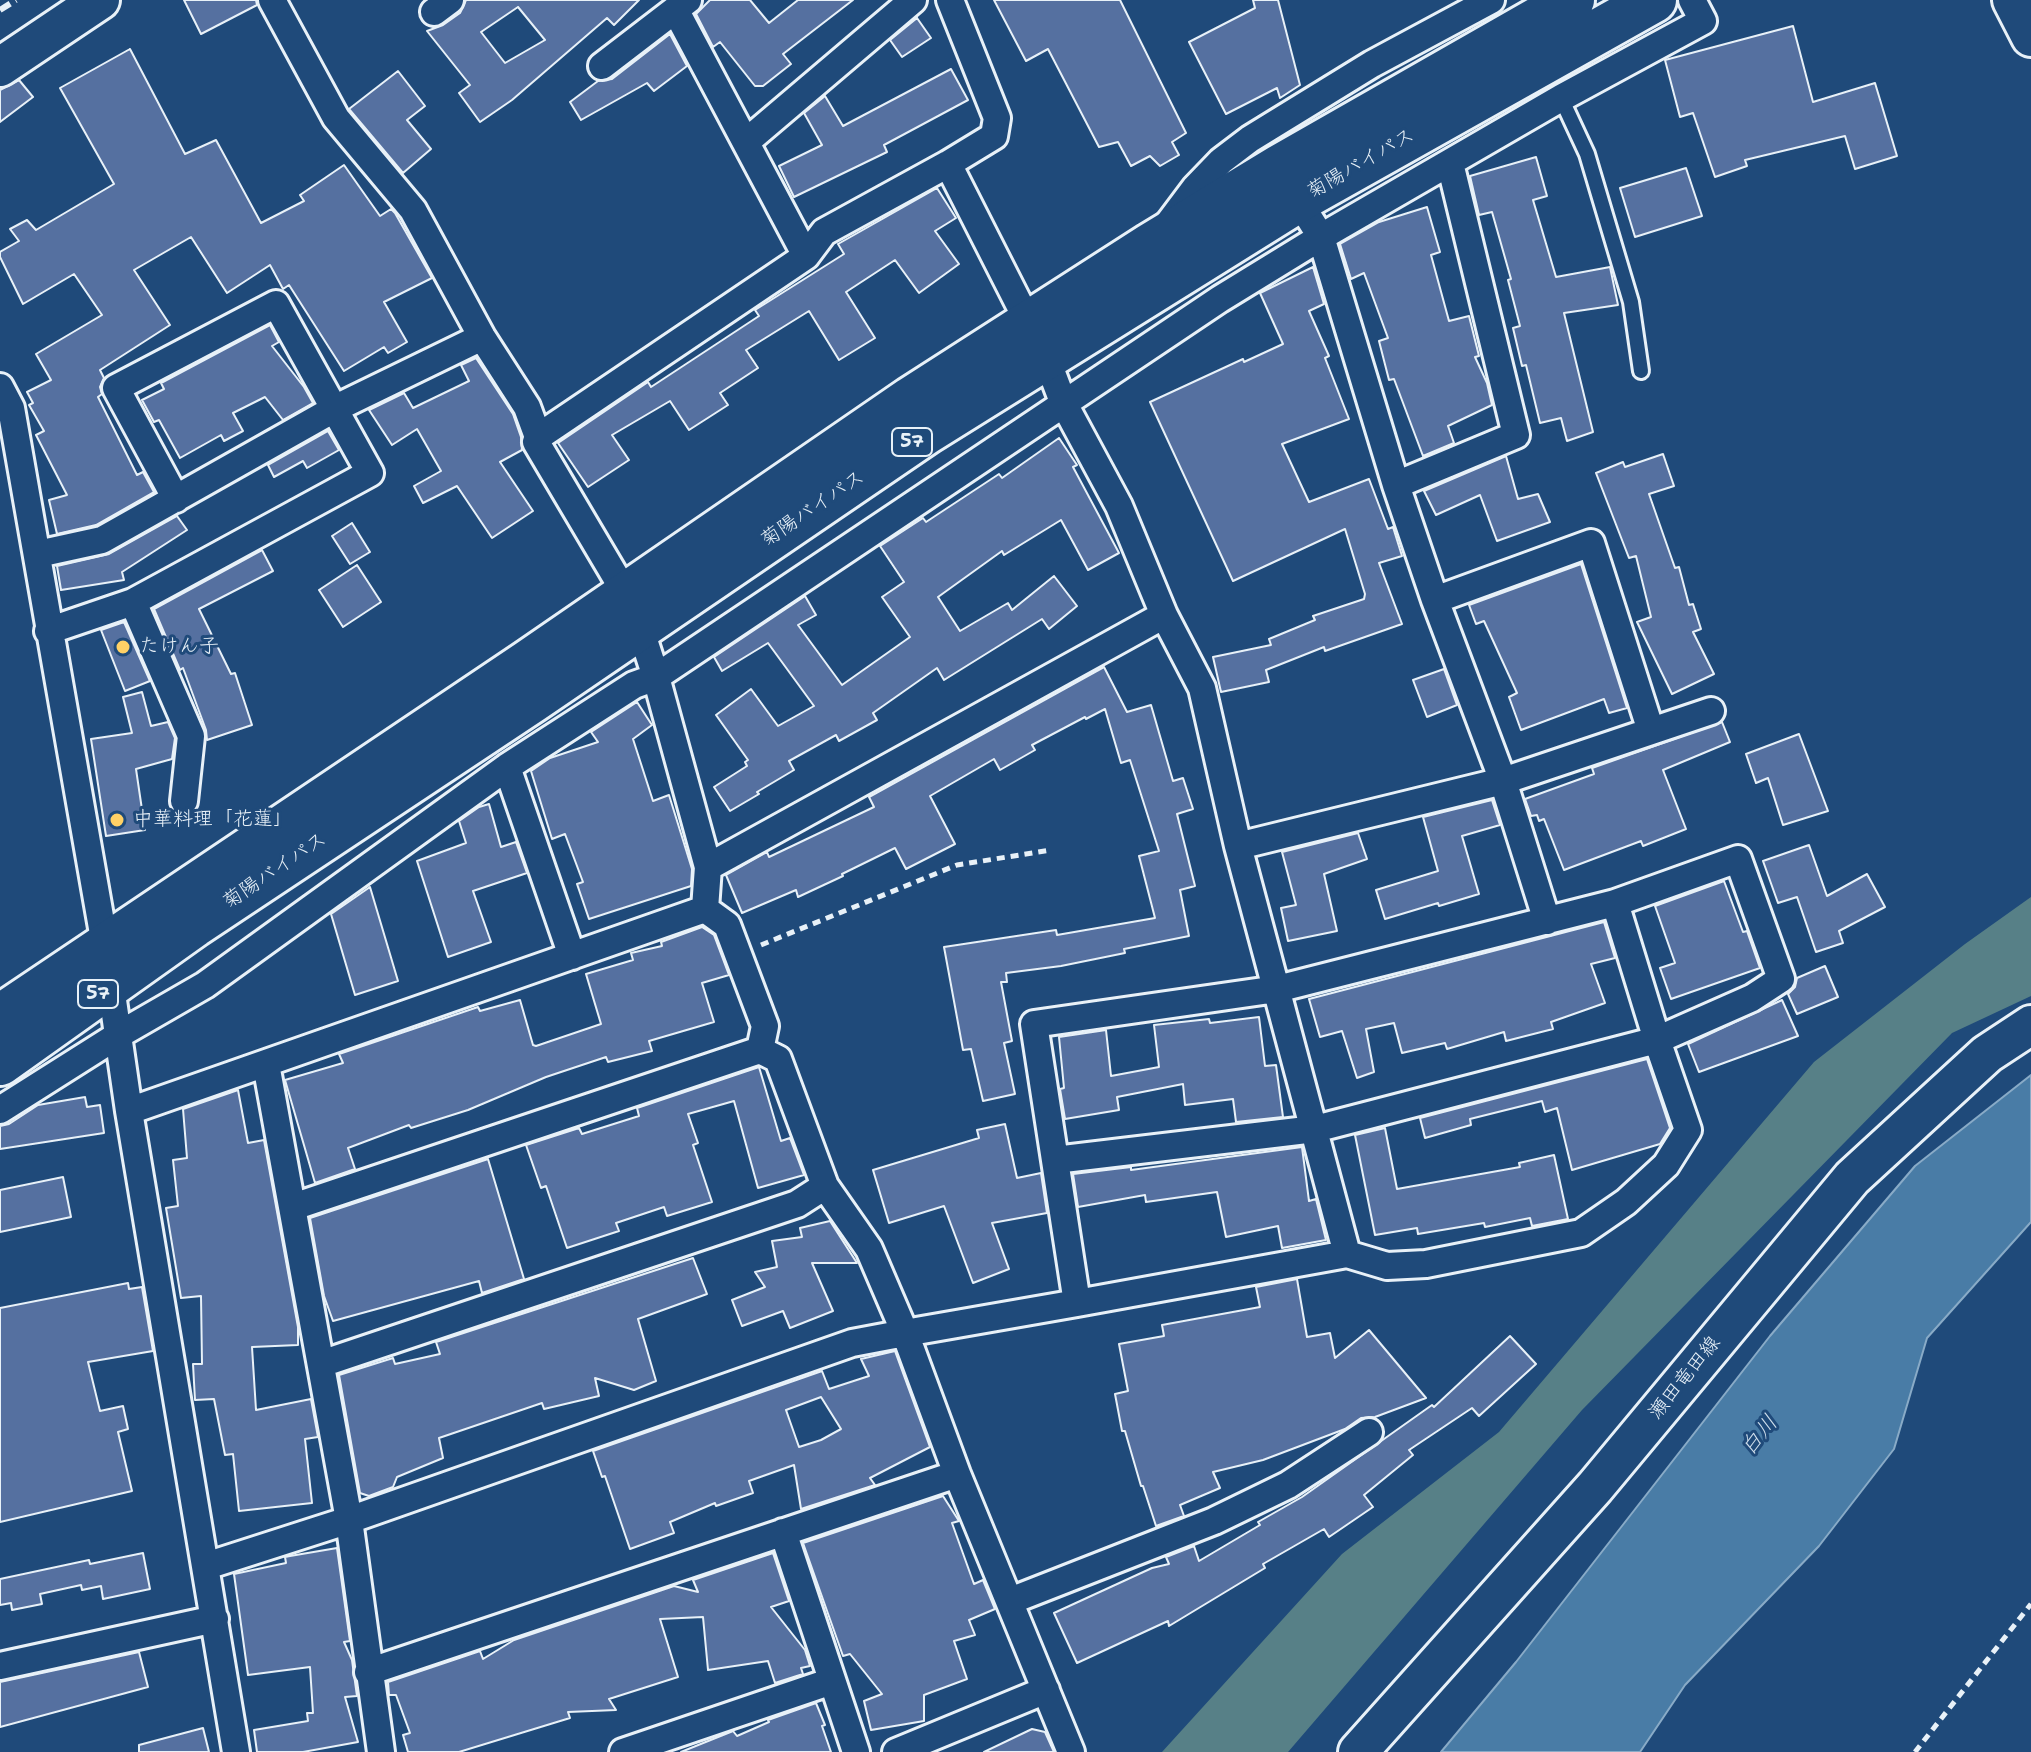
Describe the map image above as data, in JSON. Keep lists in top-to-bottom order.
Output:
{
  "streets": {
    "highway": ["菊陽バイパス", "57"],
    "main road": ["瀬田竜田線"]
  },
  "water": ["白川"],
  "places": ["たけん子", "中華料理「花蓮」"]
}
